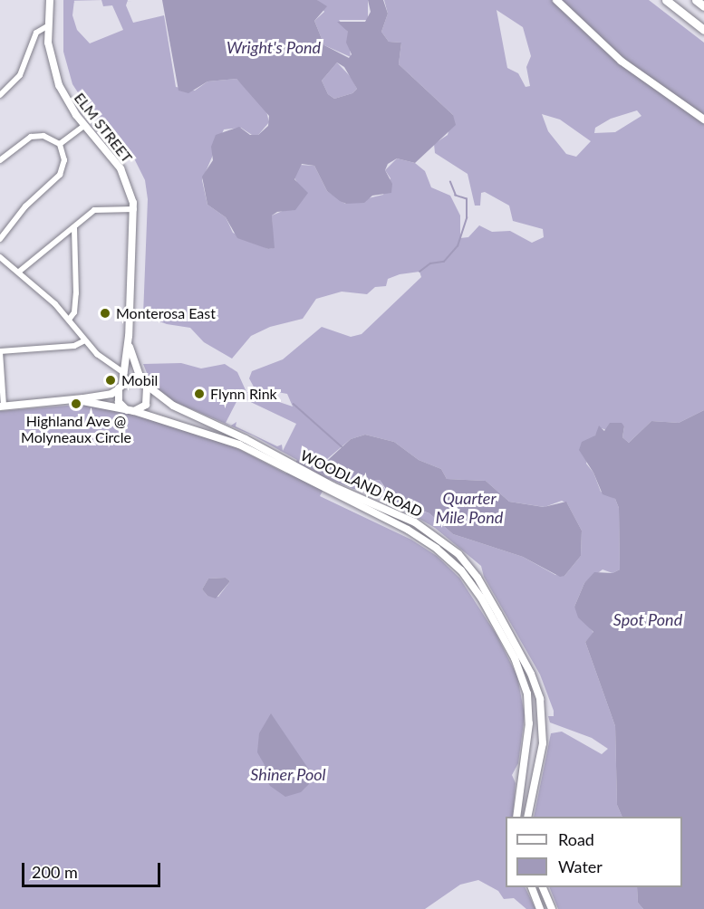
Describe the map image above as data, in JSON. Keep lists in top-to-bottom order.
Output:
{
  "streets": {
    "main road": ["ELM STREET", "WOODLAND ROAD"]
  },
  "crossings": [
    ["ELM STREET", "WOODLAND ROAD"]
  ],
  "water": [
    "Wright's Pond",
    "Quarter Mile Pond",
    "Spot Pond",
    "Shiner Pool"
  ],
  "places": [
    "Monterosa East",
    "Mobil",
    "Flynn Rink",
    "Highland Ave @ Molyneaux Circle"
  ],
  "legend": ["Road", "Water"],
  "scale_bar": "200 m"
}
